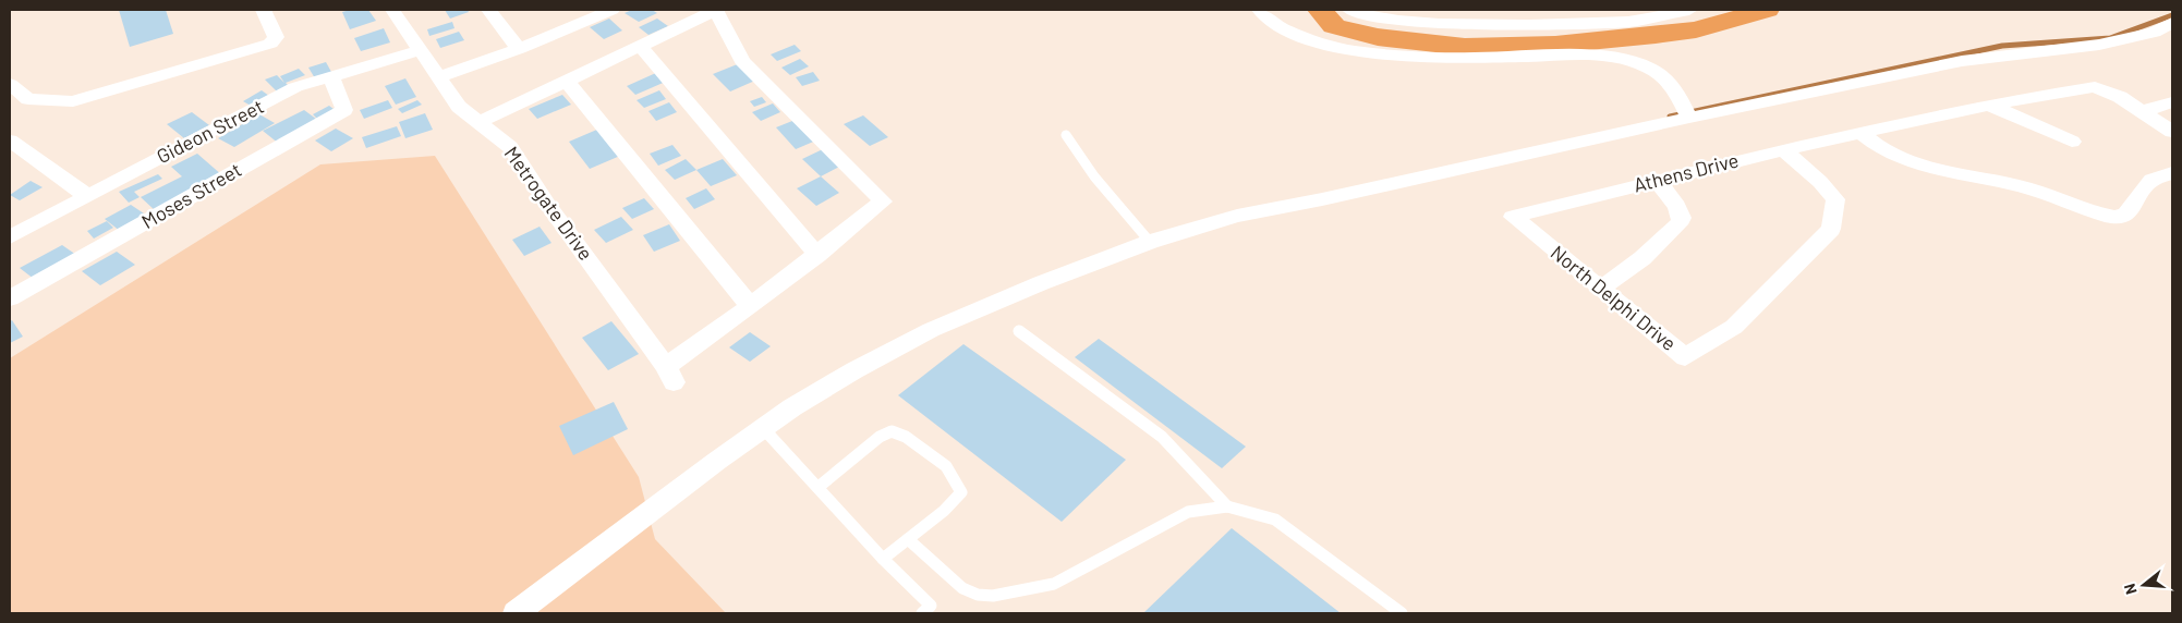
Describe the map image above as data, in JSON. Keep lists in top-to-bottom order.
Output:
{
  "streets": {
    "street": [
      "Gideon Street",
      "Athens Drive",
      "Moses Street",
      "Metrogate Drive",
      "North Delphi Drive"
    ]
  },
  "crossings": [
    ["Gideon Street", "Moses Street"],
    ["Gideon Street", "Metrogate Drive"],
    ["Athens Drive", "North Delphi Drive"]
  ],
  "north": "left"
}
